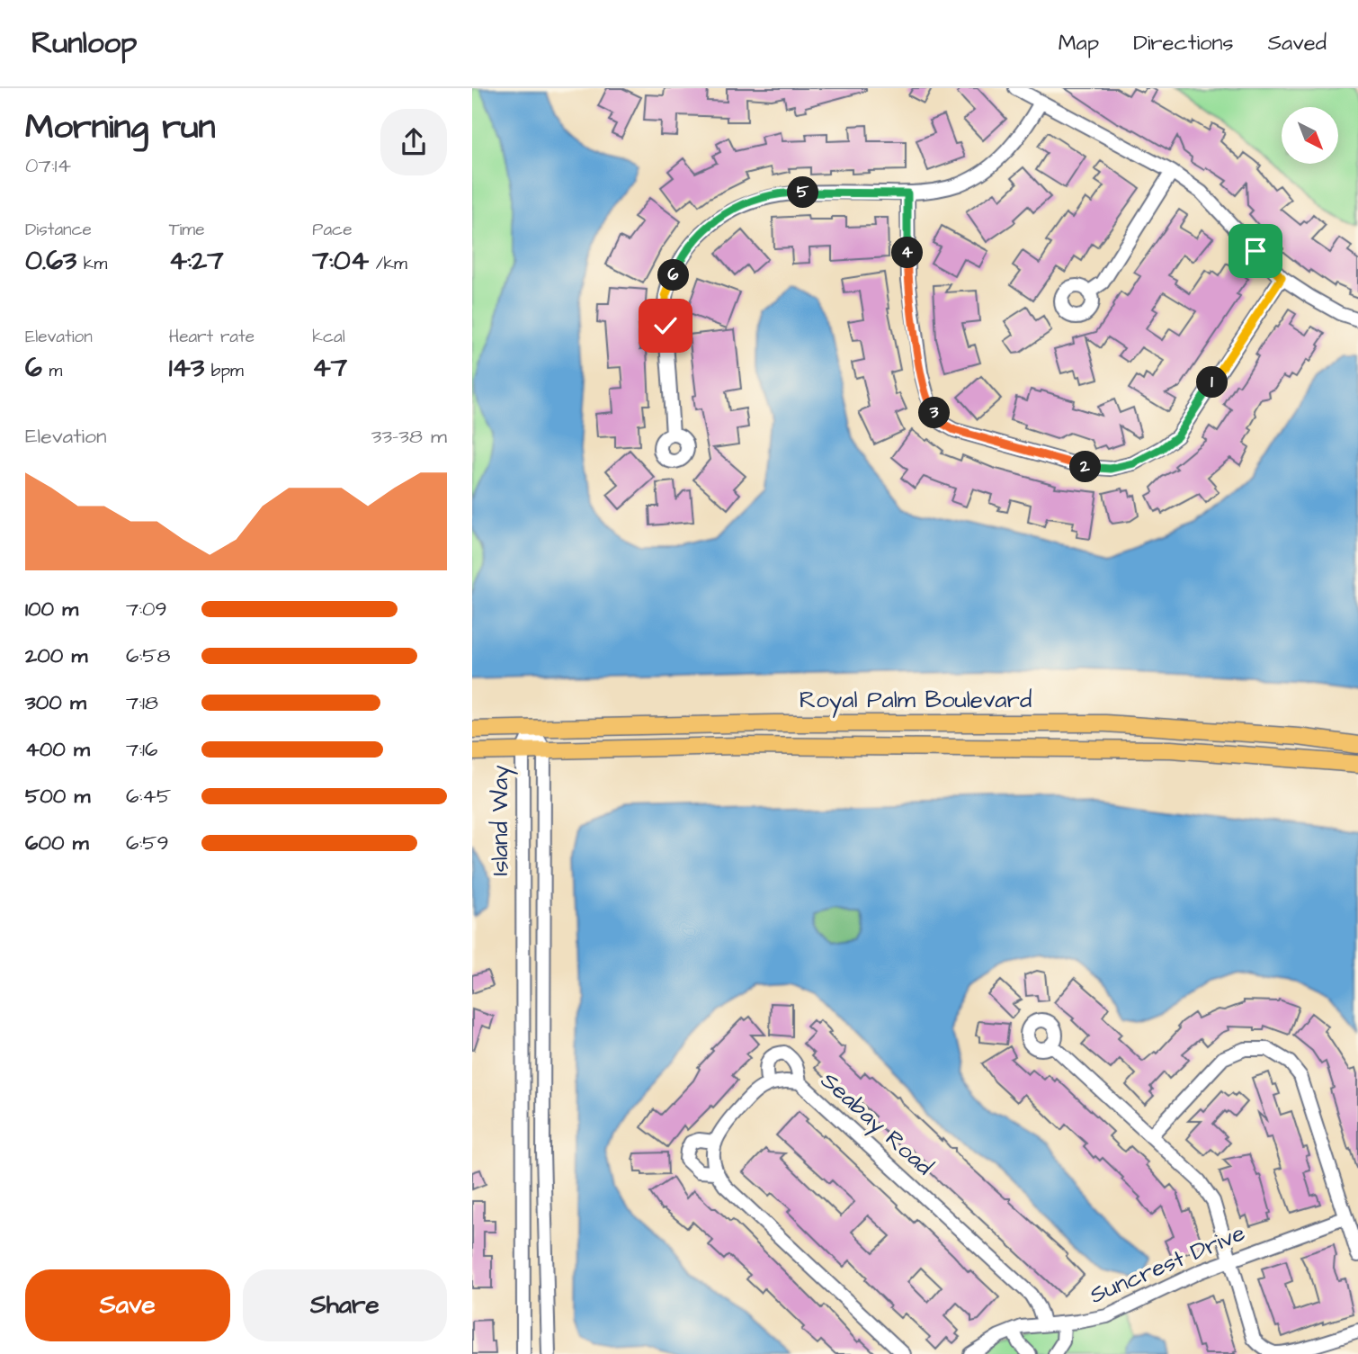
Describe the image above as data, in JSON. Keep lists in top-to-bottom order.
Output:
{
  "streets": {
    "main road": ["Royal Palm Boulevard"],
    "street": ["Island Way", "Seabay Road", "Suncrest Drive"]
  },
  "crossings": [
    ["Royal Palm Boulevard", "Island Way"],
    ["Seabay Road", "Suncrest Drive"]
  ],
  "north": "bottom right",
  "page": {
    "header": "Runloop",
    "nav": ["Map", "Directions", "Saved"],
    "heading": ["Morning run", "07:14"],
    "pins": [
      "5",
      "4",
      "6",
      "1",
      "3",
      "2"
    ],
    "stats": [
      ["Distance", "0.63 km"],
      ["Time", "4:27"],
      ["Pace", "7:04 /km"],
      ["Elevation", "6 m"],
      ["Heart rate", "143 bpm"],
      ["kcal", "47"]
    ],
    "chart": ["Elevation", "33–38 m"],
    "list": [
      {
        "name": "100 m",
        "note": "7:09"
      },
      {
        "name": "200 m",
        "note": "6:58"
      },
      {
        "name": "300 m",
        "note": "7:18"
      },
      {
        "name": "400 m",
        "note": "7:16"
      },
      {
        "name": "500 m",
        "note": "6:45"
      },
      {
        "name": "600 m",
        "note": "6:59"
      }
    ],
    "buttons": ["Save", "Share"]
  }
}
